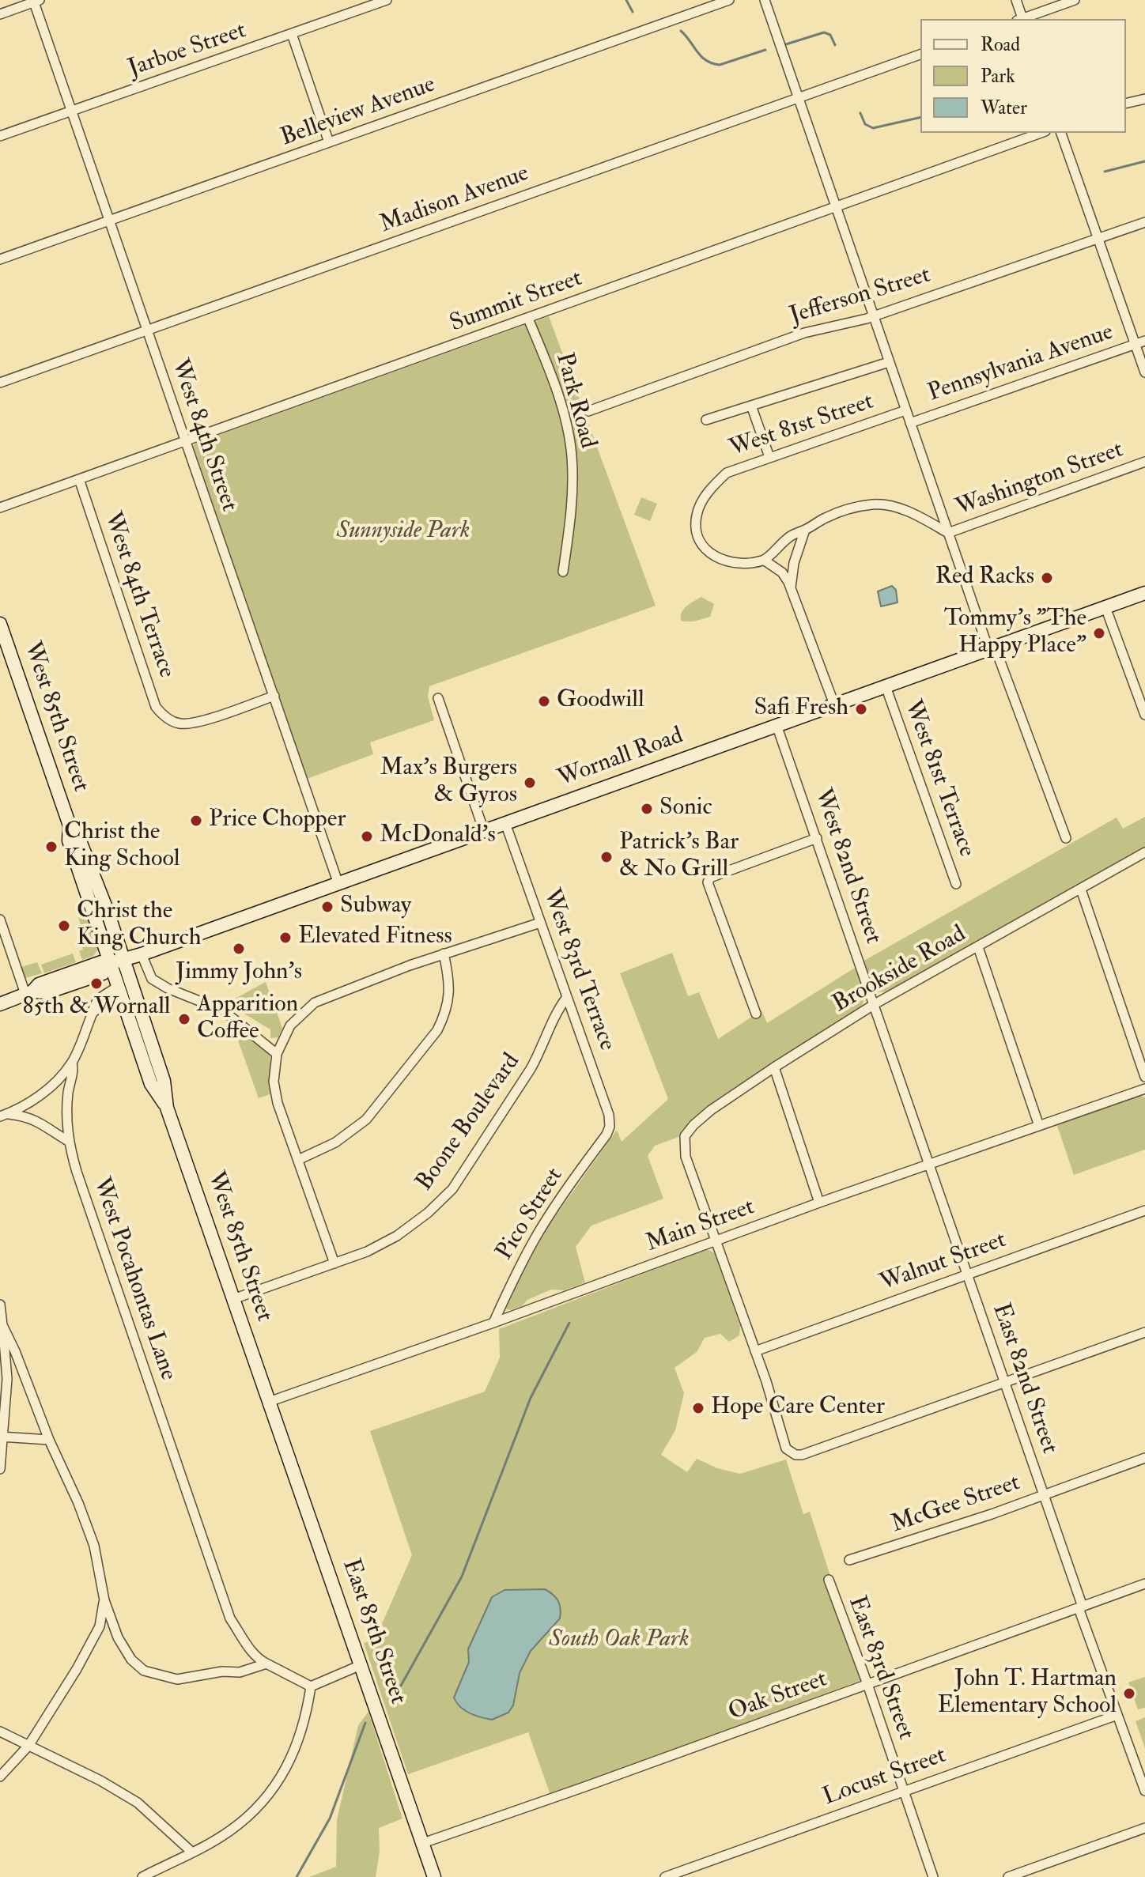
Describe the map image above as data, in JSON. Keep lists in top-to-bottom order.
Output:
{
  "streets": {
    "main road": ["West 85th Street", "Wornall Road", "East 85th Street"],
    "street": [
      "Jarboe Street",
      "Belleview Avenue",
      "Madison Avenue",
      "Jefferson Street",
      "Summit Street",
      "Pennsylvania Avenue",
      "Park Road",
      "West 81st Street",
      "West 84th Street",
      "Washington Street",
      "West 84th Terrace",
      "West 81st Terrace",
      "West 82nd Street",
      "West 83rd Terrace",
      "Brookside Road",
      "Boone Boulevard",
      "Pico Street",
      "Main Street",
      "Walnut Street",
      "West Pocahontas Lane",
      "East 82nd Street",
      "McGee Street",
      "East 83rd Street",
      "Oak Street",
      "Locust Street"
    ]
  },
  "crossings": [
    ["Jarboe Street", "West 84th Street"],
    ["Belleview Avenue", "West 84th Street"],
    ["Madison Avenue", "West 81st Street"],
    ["Madison Avenue", "West 84th Street"],
    ["Jefferson Street", "West 81st Street"],
    ["Summit Street", "Park Road"],
    ["Summit Street", "West 81st Street"],
    ["Summit Street", "West 84th Street"],
    ["Summit Street", "West 84th Terrace"],
    ["Pennsylvania Avenue", "West 81st Street"],
    ["West 81st Street", "Washington Street"],
    ["West 81st Street", "Wornall Road"],
    ["West 81st Street", "West 81st Terrace"],
    ["West 84th Street", "West 84th Terrace"],
    ["West 84th Street", "Wornall Road"],
    ["Washington Street", "Wornall Road"],
    ["Washington Street", "West 81st Terrace"],
    ["West 85th Street", "Wornall Road"],
    ["West 85th Street", "Boone Boulevard"],
    ["West 85th Street", "Main Street"],
    ["West 85th Street", "East 85th Street"],
    ["Wornall Road", "West 81st Terrace"],
    ["Wornall Road", "West 82nd Street"],
    ["Wornall Road", "West 83rd Terrace"],
    ["West 82nd Street", "Brookside Road"],
    ["West 82nd Street", "Main Street"],
    ["West 82nd Street", "East 82nd Street"],
    ["West 83rd Terrace", "Boone Boulevard"],
    ["West 83rd Terrace", "Pico Street"],
    ["Brookside Road", "Main Street"],
    ["Pico Street", "Main Street"],
    ["Main Street", "East 82nd Street"],
    ["Main Street", "East 85th Street"],
    ["Walnut Street", "East 82nd Street"],
    ["East 82nd Street", "McGee Street"],
    ["East 82nd Street", "Oak Street"],
    ["East 82nd Street", "Locust Street"],
    ["East 85th Street", "Oak Street"],
    ["East 83rd Street", "Oak Street"],
    ["East 83rd Street", "Locust Street"]
  ],
  "parks": ["Sunnyside Park", "South Oak Park"],
  "places": [
    "Red Racks",
    "Tommy's \"The Happy Place\"",
    "Goodwill",
    "Safi Fresh",
    "Max's Burgers & Gyros",
    "Sonic",
    "Price Chopper",
    "McDonald's",
    "Christ the King School",
    "Patrick's Bar & No Grill",
    "Subway",
    "Christ the King Church",
    "Elevated Fitness",
    "Jimmy John's",
    "85th & Wornall",
    "Apparition Coffee",
    "Hope Care Center",
    "John T. Hartman Elementary School"
  ],
  "legend": ["Road", "Park", "Water"]
}
